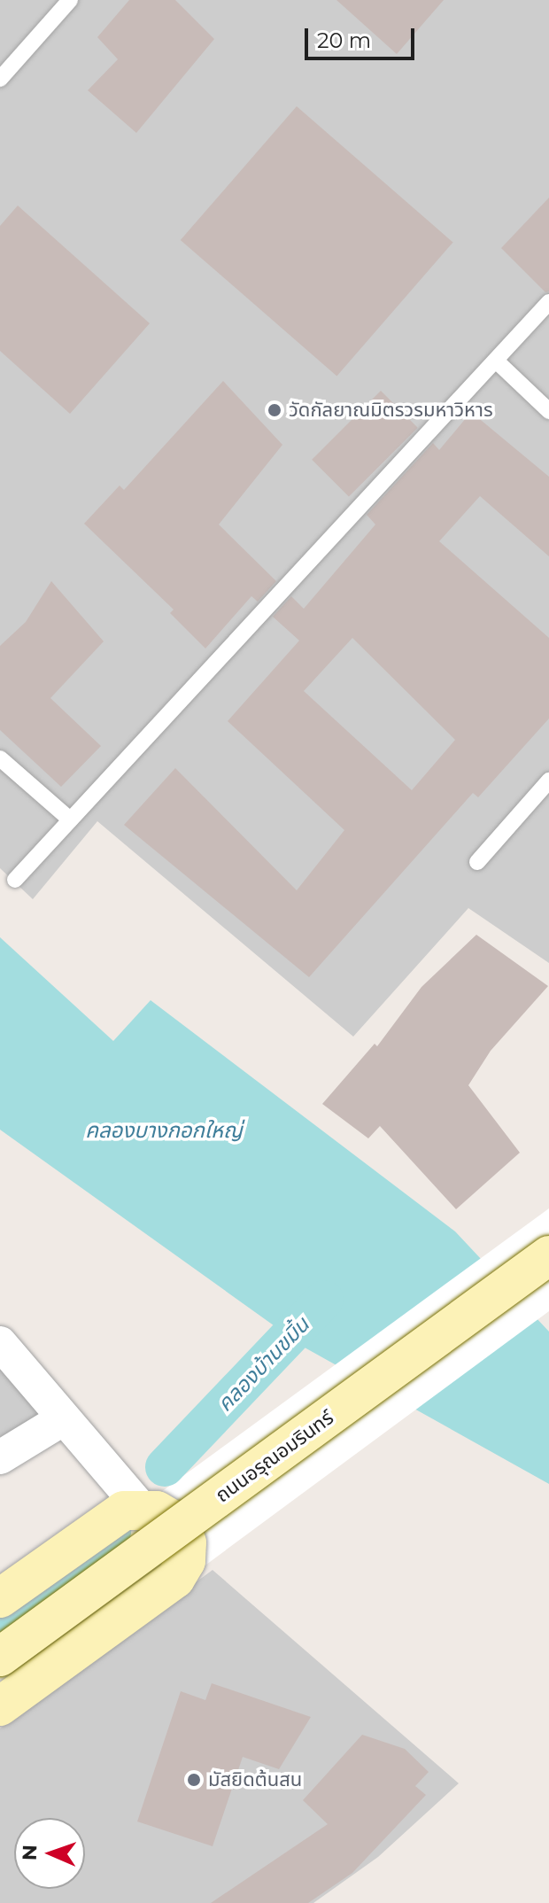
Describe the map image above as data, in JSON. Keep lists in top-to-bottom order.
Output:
{
  "streets": {
    "main road": ["ถนนอรุณอมรินทร์"]
  },
  "water": ["คลองบางกอกใหญ่", "คลองบ้านขมิ้น"],
  "places": ["วัดกัลยาณมิตรวรมหาวิหาร", "มัสยิดต้นสน"],
  "scale_bar": "20 m",
  "north": "left"
}
